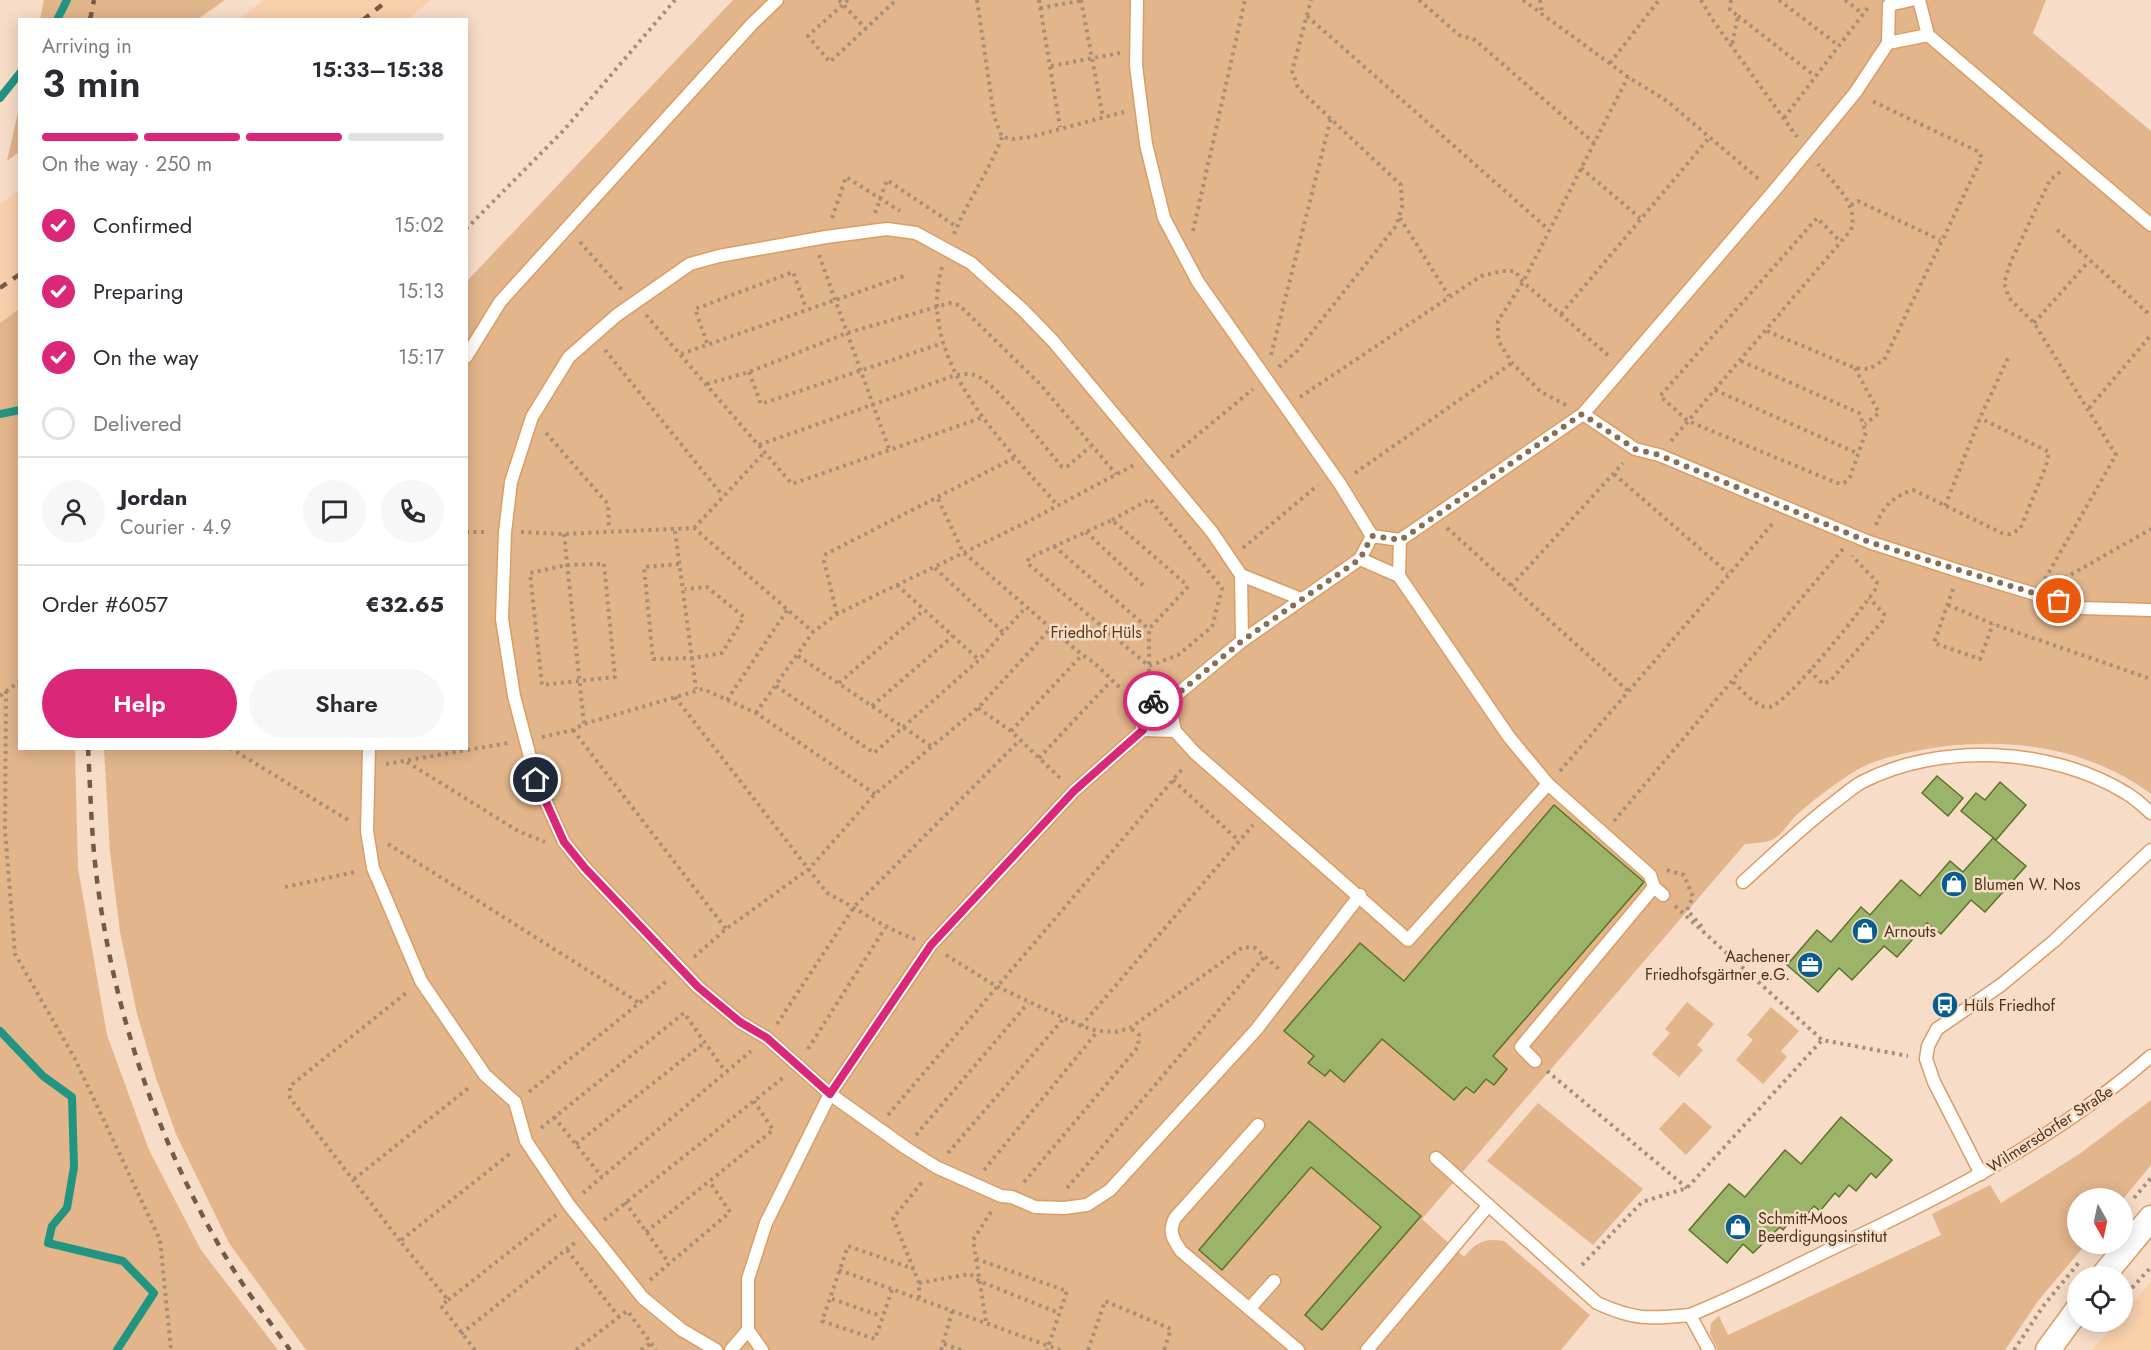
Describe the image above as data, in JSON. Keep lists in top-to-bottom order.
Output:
{
  "streets": {
    "lane": ["Wilmersdorfer Straße"]
  },
  "parks": ["Friedhof Hüls"],
  "places": {
    "shop": ["Blumen W. Nos", "Arnouts", "Schmitt-Moos Beerdigungsinstitut"],
    "office": ["Aachener Friedhofsgärtner e.G."],
    "bus stop": ["Hüls Friedhof"]
  },
  "north": "bottom",
  "page": {
    "heading": ["3 min", "Arriving in", "15:33–15:38"],
    "panel": [
      "Jordan",
      "Courier · 4.9",
      "Order #6057",
      "€32.65"
    ],
    "bar": "On the way · 250 m",
    "list": [
      ["Confirmed", "15:02"],
      ["Preparing", "15:13"],
      ["On the way", "15:17"],
      "Delivered"
    ],
    "buttons": ["Help", "Share"]
  }
}
